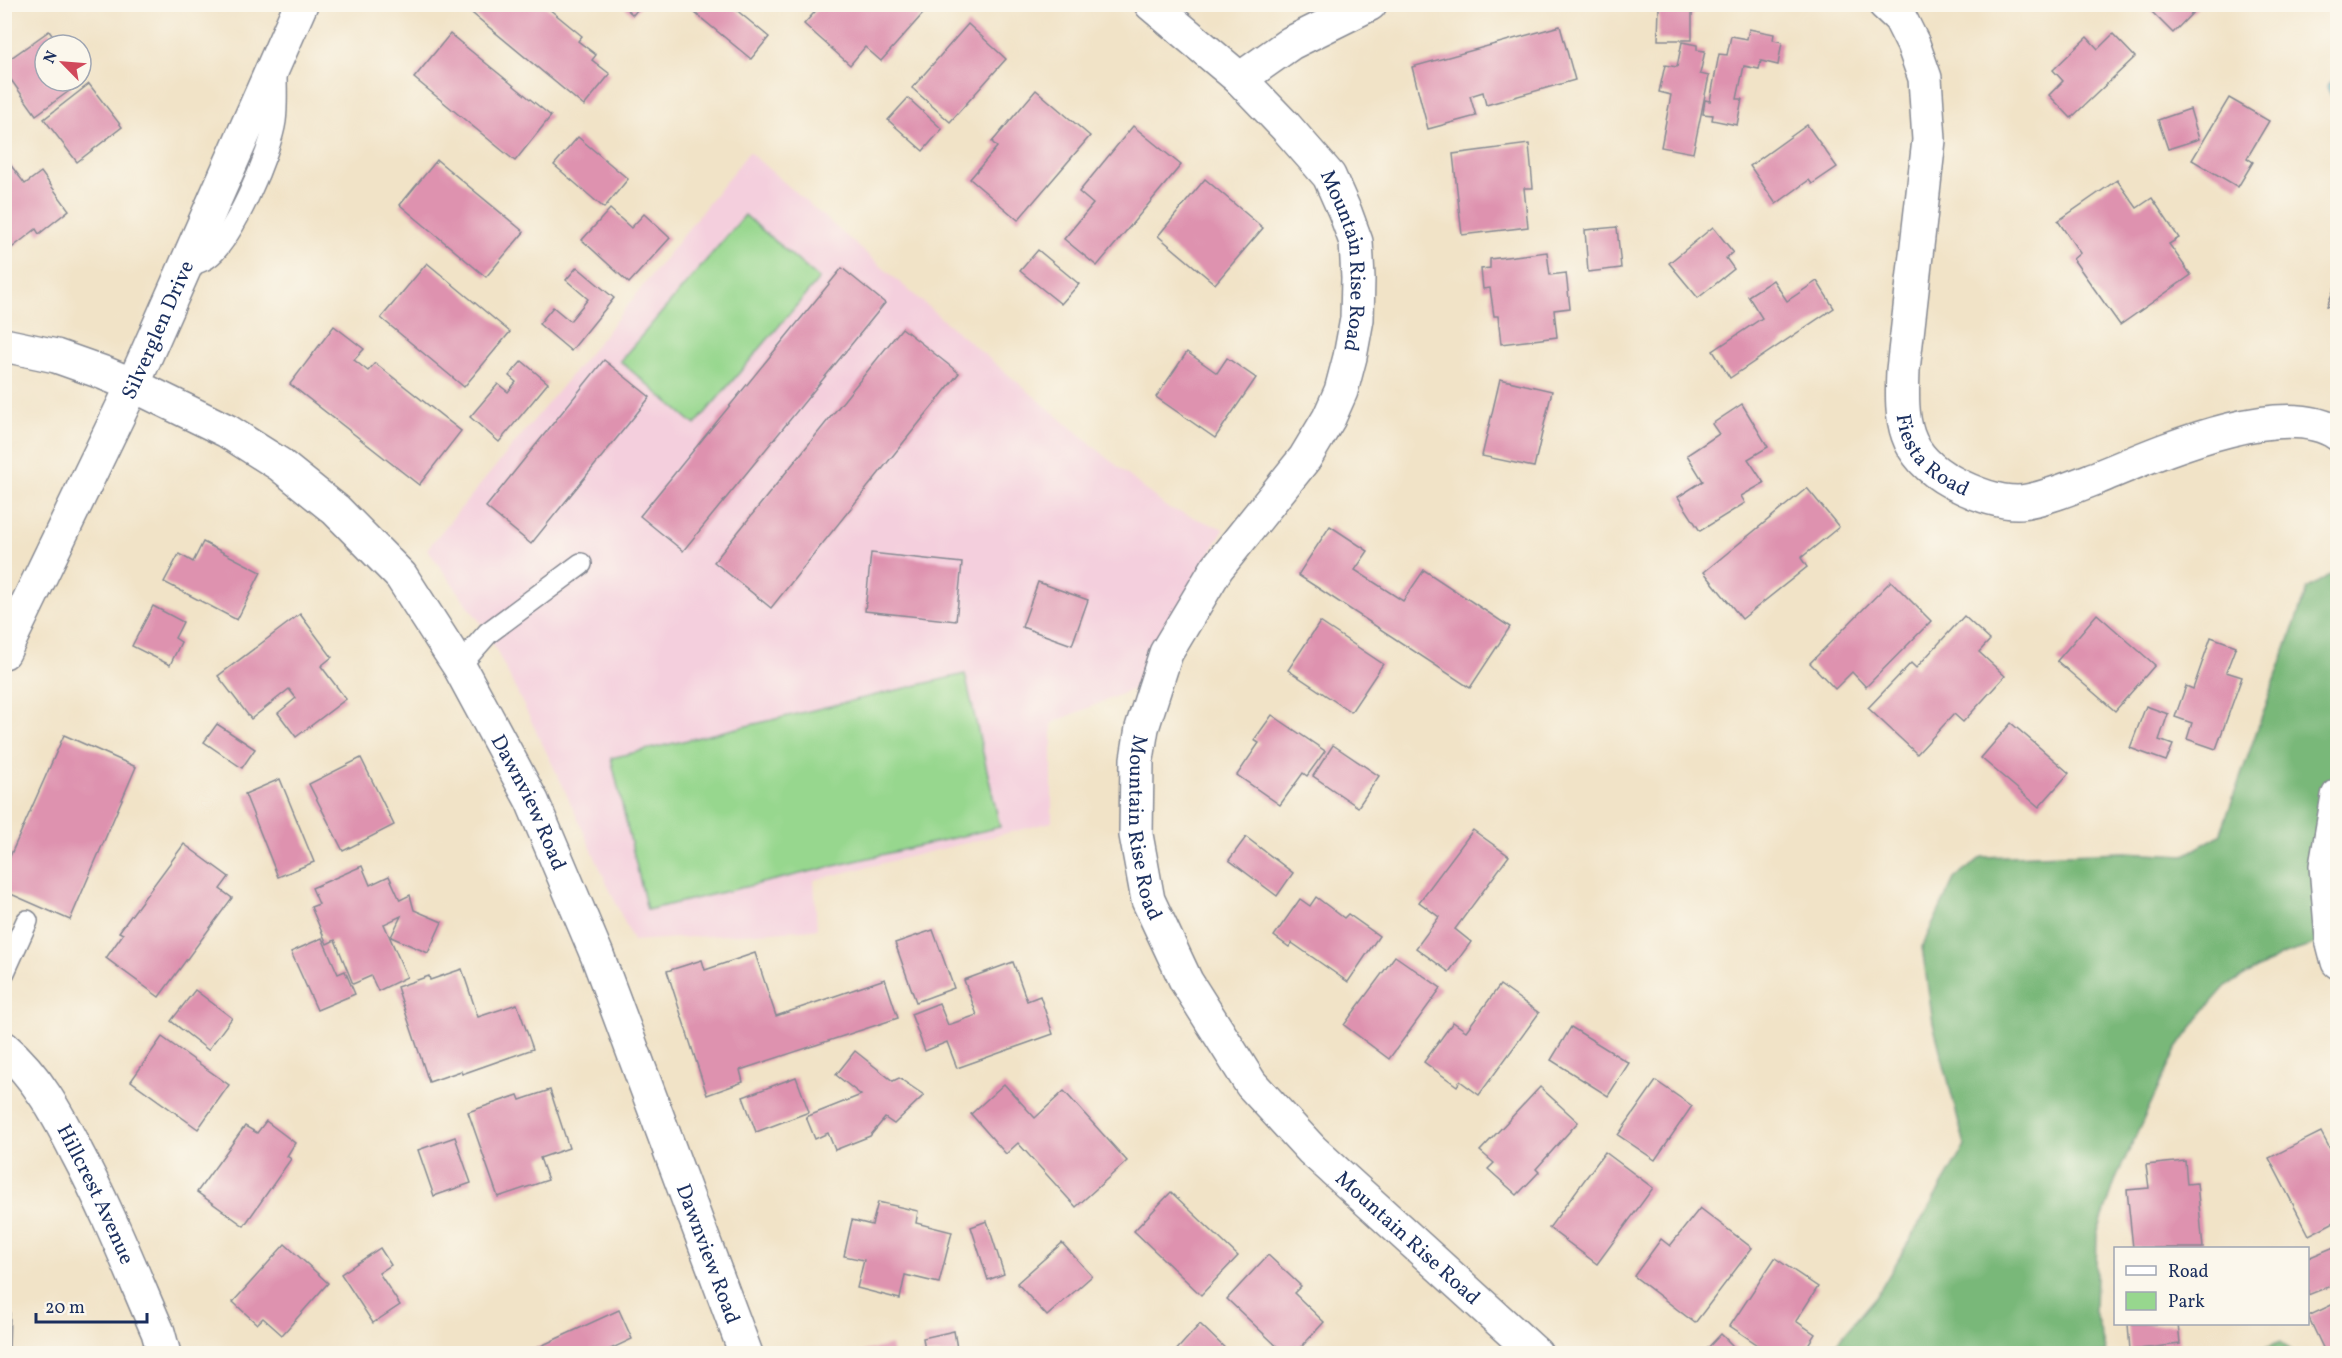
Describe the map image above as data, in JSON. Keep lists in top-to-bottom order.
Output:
{
  "streets": {
    "street": [
      "Mountain Rise Road",
      "Silverglen Drive",
      "Fiesta Road",
      "Dawnview Road",
      "Hillcrest Avenue"
    ]
  },
  "crossings": [
    ["Silverglen Drive", "Dawnview Road"]
  ],
  "legend": ["Road", "Park"],
  "scale_bar": "20 m",
  "north": "top left"
}
